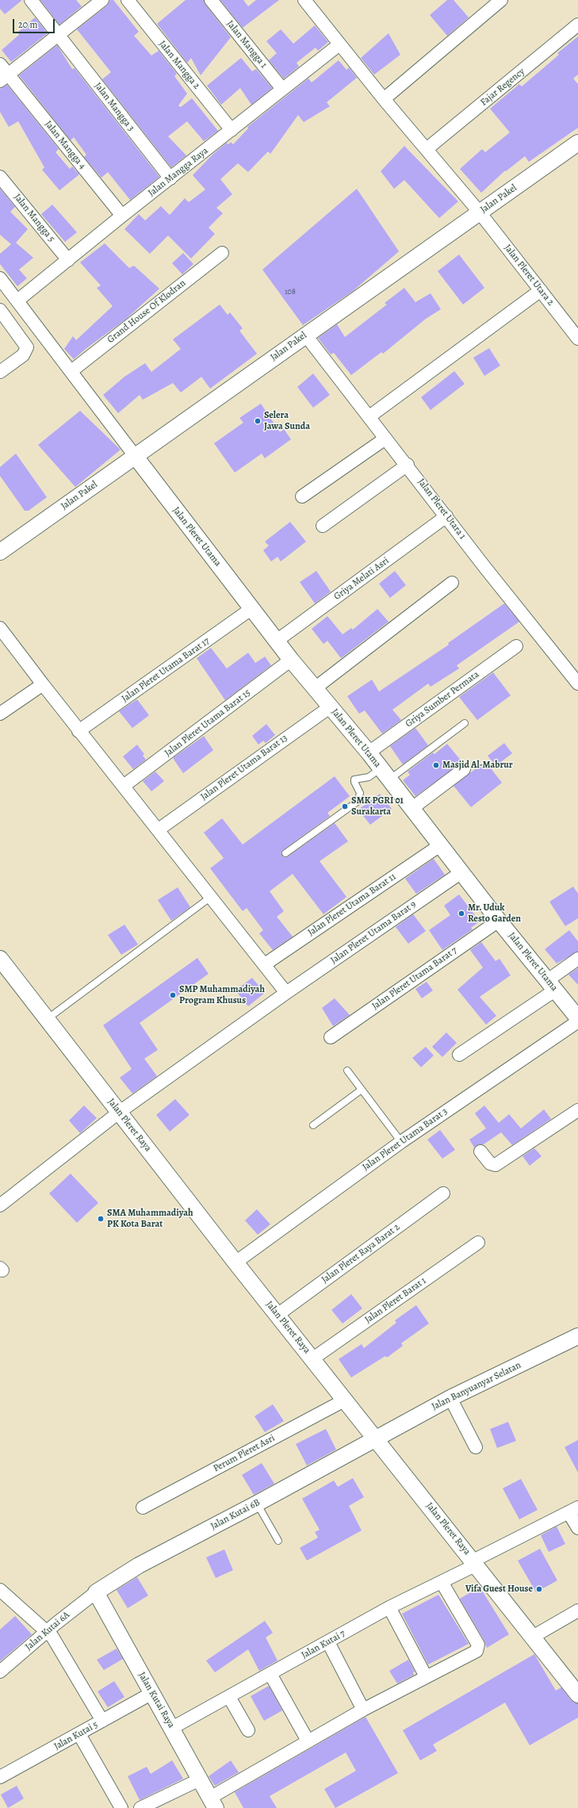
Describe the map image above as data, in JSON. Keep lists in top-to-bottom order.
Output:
{
  "streets": {
    "street": [
      "Jalan Mangga 1",
      "Jalan Mangga 2",
      "Fajar Regency",
      "Jalan Mangga 3",
      "Jalan Mangga 4",
      "Jalan Mangga Raya",
      "Jalan Pakel",
      "Jalan Mangga 5",
      "Jalan Pleret Utara 2",
      "Grand House Of Klodran",
      "Jalan Pleret Utara 1",
      "Jalan Pleret Utama",
      "Griya Melati Asri",
      "Jalan Pleret Utama Barat 17",
      "Griya Sumber Permata",
      "Jalan Pleret Utama Barat 15",
      "Jalan Pleret Utama Barat 13",
      "Jalan Pleret Utama Barat 11",
      "Jalan Pleret Utama Barat 9",
      "Jalan Pleret Utama Barat 7",
      "Jalan Pleret Raya",
      "Jalan Pleret Utama Barat 3",
      "Jalan Pleret Raya Barat 2",
      "Jalan Pleret Barat 1",
      "Jalan Banyuanyar Selatan",
      "Perum Pleret Asri",
      "Jalan Kutai 6B",
      "Jalan Kutai 6A",
      "Jalan Kutai 7",
      "Jalan Kutai Raya",
      "Jalan Kutai 5"
    ]
  },
  "crossings": [
    ["Jalan Mangga 1", "Jalan Mangga Raya"],
    ["Jalan Mangga 2", "Jalan Mangga Raya"],
    ["Fajar Regency", "Jalan Pleret Utara 2"],
    ["Jalan Mangga 3", "Jalan Mangga Raya"],
    ["Jalan Mangga 4", "Jalan Mangga Raya"],
    ["Jalan Mangga Raya", "Jalan Mangga 5"],
    ["Jalan Mangga Raya", "Jalan Pleret Utara 2"],
    ["Jalan Pakel", "Jalan Pleret Utara 2"],
    ["Jalan Pakel", "Jalan Pleret Utara 1"],
    ["Jalan Pakel", "Jalan Pleret Utama"],
    ["Jalan Pleret Utara 1", "Griya Melati Asri"],
    ["Jalan Pleret Utama", "Griya Melati Asri"],
    ["Jalan Pleret Utama", "Jalan Pleret Utama Barat 17"],
    ["Jalan Pleret Utama", "Griya Sumber Permata"],
    ["Jalan Pleret Utama", "Jalan Pleret Utama Barat 15"],
    ["Jalan Pleret Utama", "Jalan Pleret Utama Barat 13"],
    ["Jalan Pleret Utama", "Jalan Pleret Utama Barat 11"],
    ["Jalan Pleret Utama", "Jalan Pleret Utama Barat 9"],
    ["Jalan Pleret Utama", "Jalan Pleret Utama Barat 7"],
    ["Jalan Pleret Utama Barat 9", "Jalan Pleret Raya"],
    ["Jalan Pleret Raya", "Jalan Pleret Utama Barat 3"],
    ["Jalan Pleret Raya", "Jalan Pleret Raya Barat 2"],
    ["Jalan Pleret Raya", "Jalan Pleret Barat 1"],
    ["Jalan Pleret Raya", "Jalan Banyuanyar Selatan"],
    ["Jalan Pleret Raya", "Perum Pleret Asri"],
    ["Jalan Pleret Raya", "Jalan Kutai 6B"],
    ["Jalan Pleret Raya", "Jalan Kutai 7"],
    ["Jalan Banyuanyar Selatan", "Jalan Kutai 6B"],
    ["Jalan Kutai 6B", "Jalan Kutai 6A"],
    ["Jalan Kutai 6B", "Jalan Kutai Raya"],
    ["Jalan Kutai 6A", "Jalan Kutai Raya"],
    ["Jalan Kutai 7", "Jalan Kutai Raya"],
    ["Jalan Kutai Raya", "Jalan Kutai 5"]
  ],
  "places": [
    "Selera Jawa Sunda",
    "Masjid Al-Mabrur",
    "SMK PGRI 01 Surakarta",
    "Mr. Uduk Resto Garden",
    "SMP Muhammadiyah Program Khusus",
    "SMA Muhammadiyah PK Kota Barat",
    "Vifa Guest House"
  ],
  "house_numbers": ["108"],
  "scale_bar": "20 m"
}
